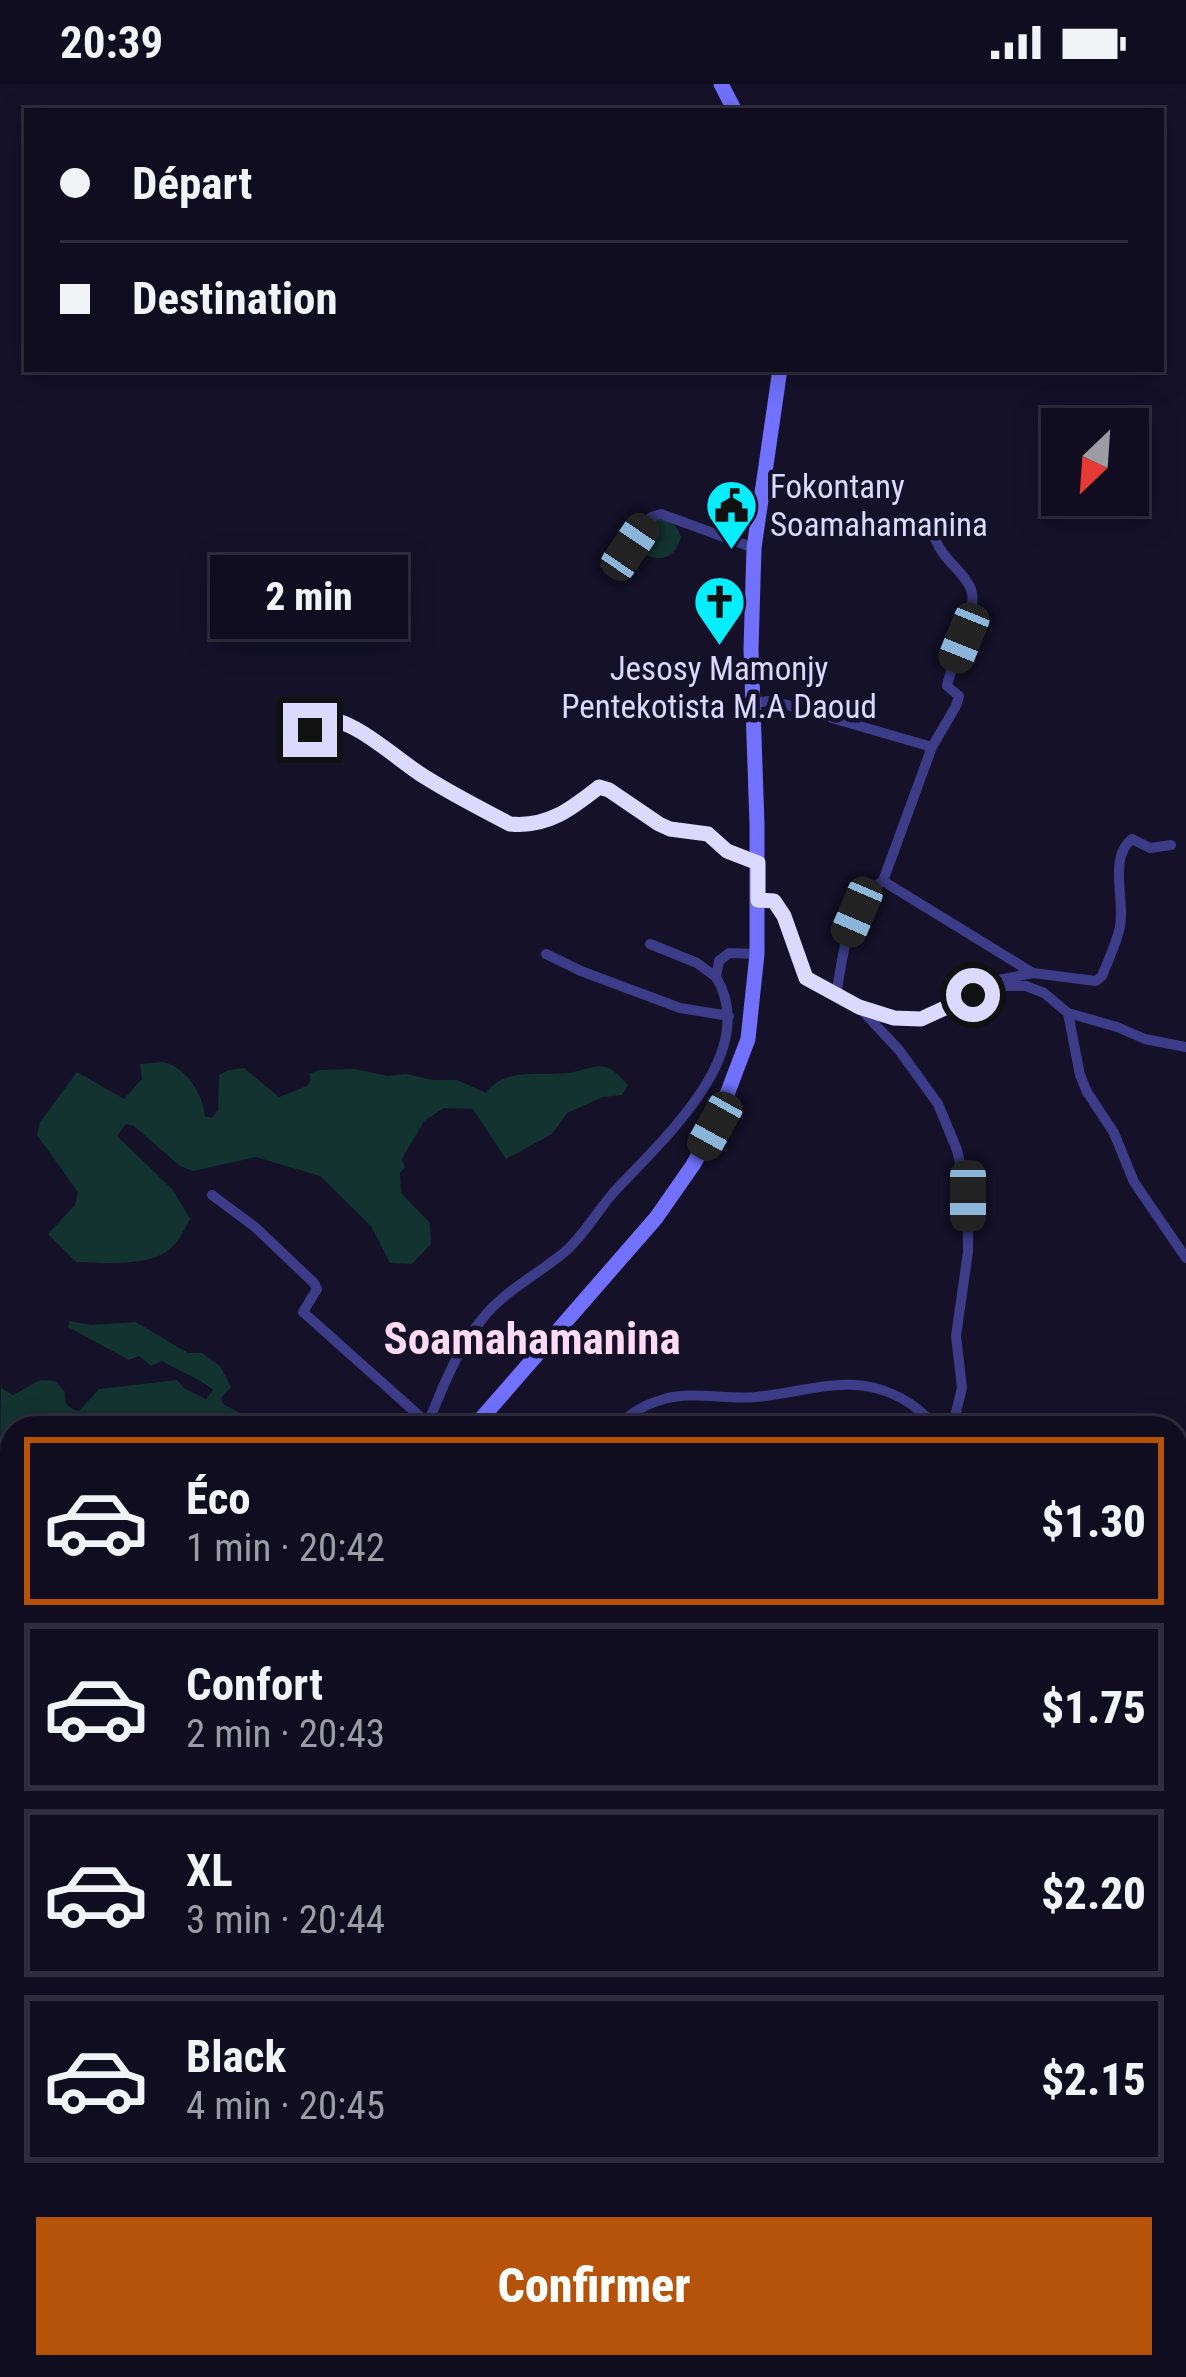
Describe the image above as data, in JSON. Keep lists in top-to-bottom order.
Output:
{
  "districts": ["Soamahamanina"],
  "places": {
    "public building": ["Fokontany Soamahamanina"],
    "church": ["Jesosy Mamonjy Pentekotista M.A Daoud"]
  },
  "north": "bottom left",
  "page": {
    "status": "20:39",
    "banner": ["Départ", "Destination"],
    "bubble": "2 min",
    "list": [
      {
        "name": "Éco",
        "note": "1 min · 20:42",
        "value": "$1.30"
      },
      {
        "name": "Confort",
        "note": "2 min · 20:43",
        "value": "$1.75"
      },
      {
        "name": "XL",
        "note": "3 min · 20:44",
        "value": "$2.20"
      },
      {
        "name": "Black",
        "note": "4 min · 20:45",
        "value": "$2.15"
      }
    ],
    "buttons": "Confirmer"
  }
}
